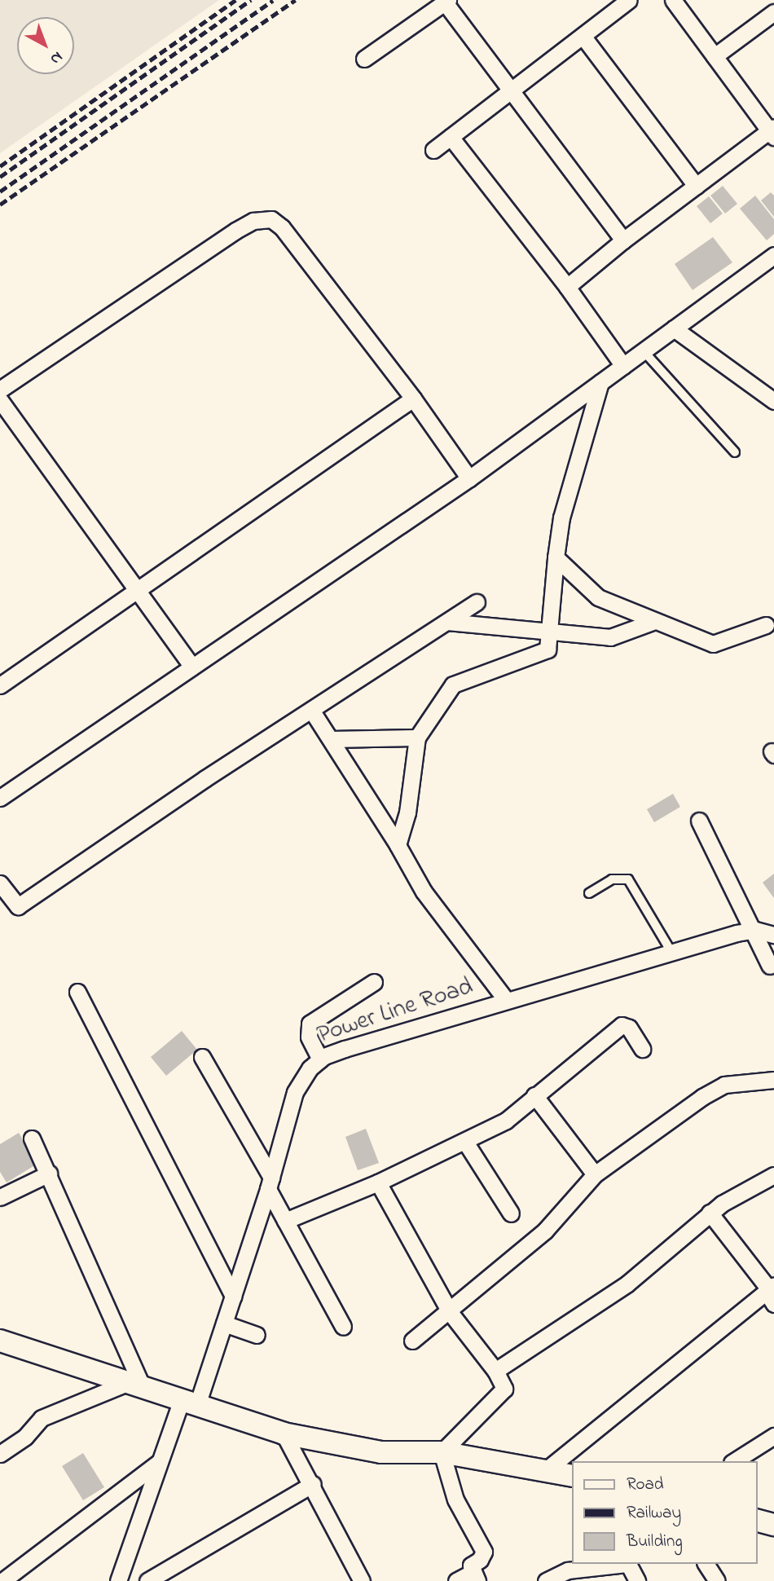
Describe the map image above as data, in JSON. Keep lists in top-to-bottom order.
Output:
{
  "streets": {
    "street": ["Power Line Road"]
  },
  "legend": ["Road", "Railway", "Building"],
  "north": "bottom right"
}
